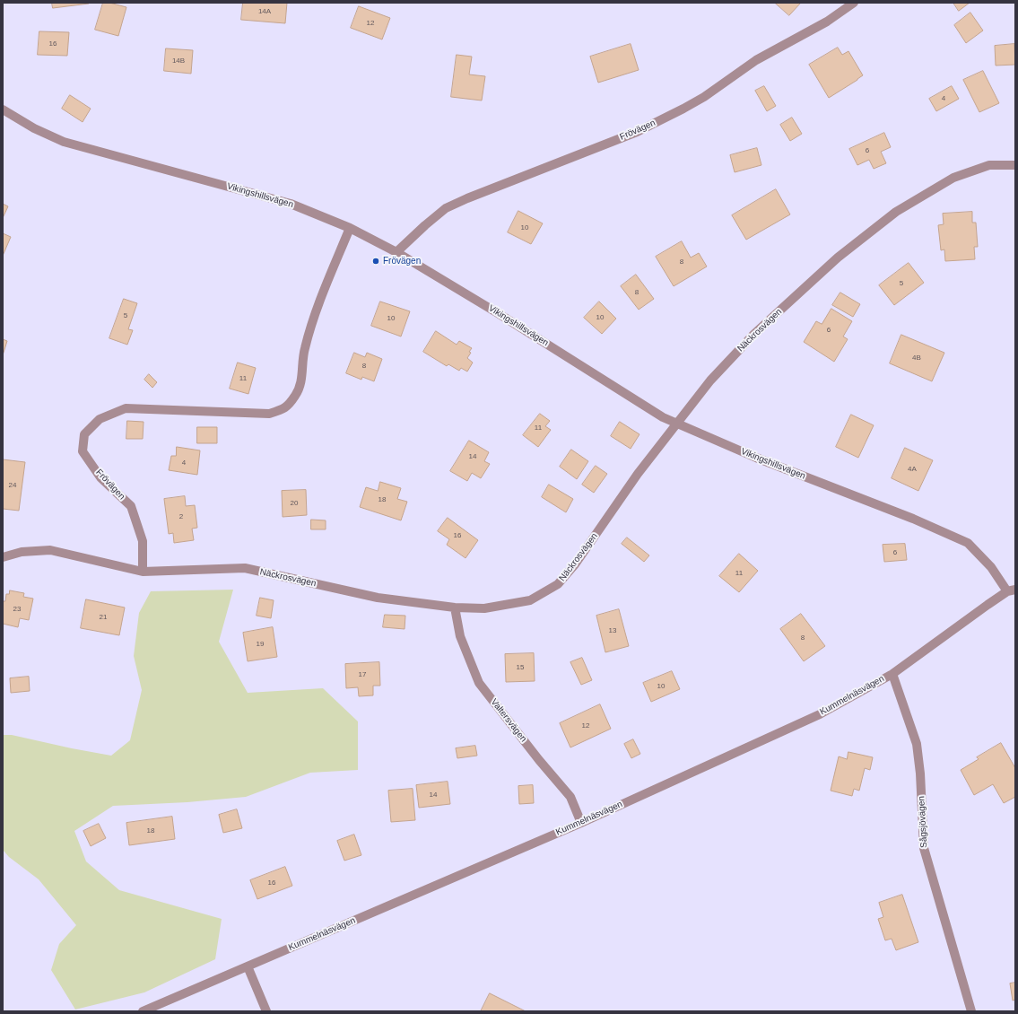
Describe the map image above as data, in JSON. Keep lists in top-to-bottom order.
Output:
{
  "streets": {
    "street": [
      "Frövägen",
      "Vikingshillsvägen",
      "Näckrosvägen",
      "Kummelnäsvägen",
      "Valtersvägen",
      "Sågsjövägen"
    ]
  },
  "crossings": [
    ["Frövägen", "Vikingshillsvägen"],
    ["Frövägen", "Näckrosvägen"],
    ["Vikingshillsvägen", "Näckrosvägen"],
    ["Vikingshillsvägen", "Kummelnäsvägen"],
    ["Näckrosvägen", "Valtersvägen"],
    ["Kummelnäsvägen", "Valtersvägen"],
    ["Kummelnäsvägen", "Sågsjövägen"]
  ],
  "places": ["Frövägen"],
  "house_numbers": [
    "14A",
    "12",
    "16",
    "14B",
    "4",
    "6",
    "10",
    "8",
    "5",
    "8",
    "5",
    "10",
    "10",
    "6",
    "4B",
    "8",
    "11",
    "11",
    "14",
    "4",
    "4A",
    "24",
    "18",
    "20",
    "2",
    "16",
    "6",
    "11",
    "23",
    "21",
    "13",
    "8",
    "19",
    "15",
    "17",
    "10",
    "12",
    "14",
    "18",
    "16"
  ]
}
